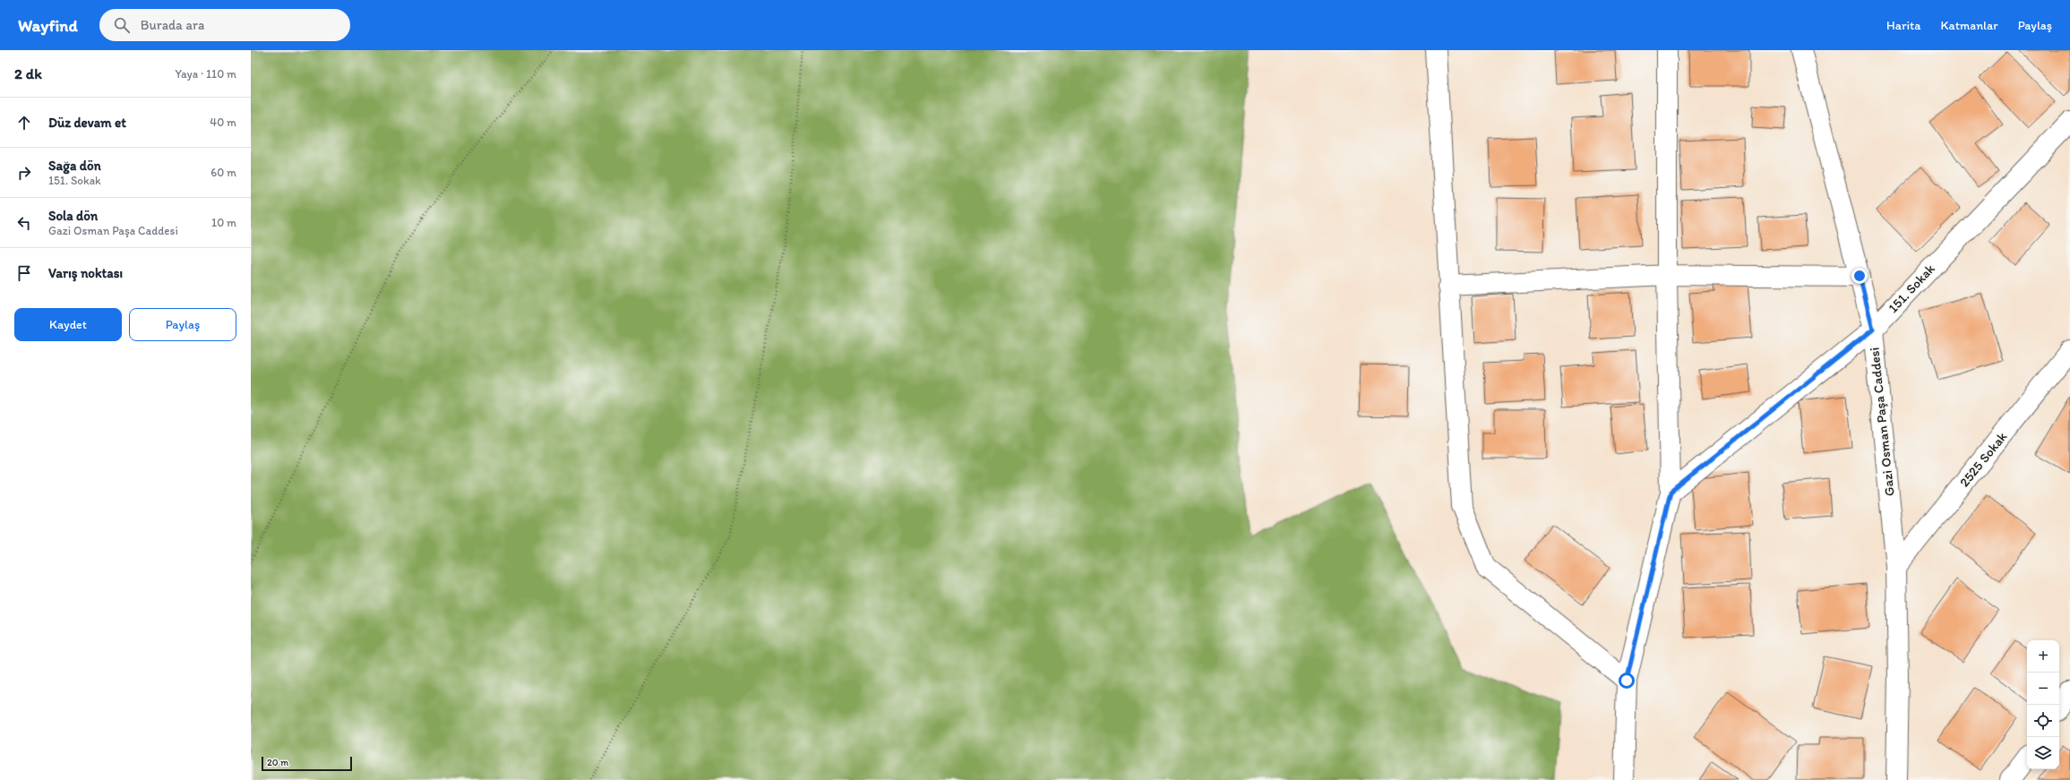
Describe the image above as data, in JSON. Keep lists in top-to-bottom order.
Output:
{
  "streets": {
    "street": ["151. Sokak", "Gazi Osman Paşa Caddesi", "2525 Sokak"]
  },
  "crossings": [
    ["151. Sokak", "Gazi Osman Paşa Caddesi"],
    ["Gazi Osman Paşa Caddesi", "2525 Sokak"]
  ],
  "scale_bar": "20 m",
  "page": {
    "header": "Wayfind",
    "search": "Burada ara",
    "nav": ["Harita", "Katmanlar", "Paylaş"],
    "heading": ["2 dk", "Yaya · 110 m"],
    "list": [
      ["Düz devam et", "40 m"],
      ["Sağa dön", "151. Sokak", "60 m"],
      ["Sola dön", "Gazi Osman Paşa Caddesi", "10 m"],
      "Varış noktası"
    ],
    "buttons": ["Kaydet", "Paylaş"],
    "map_buttons": ["+", "−"],
    "scale": "20 m"
  }
}
